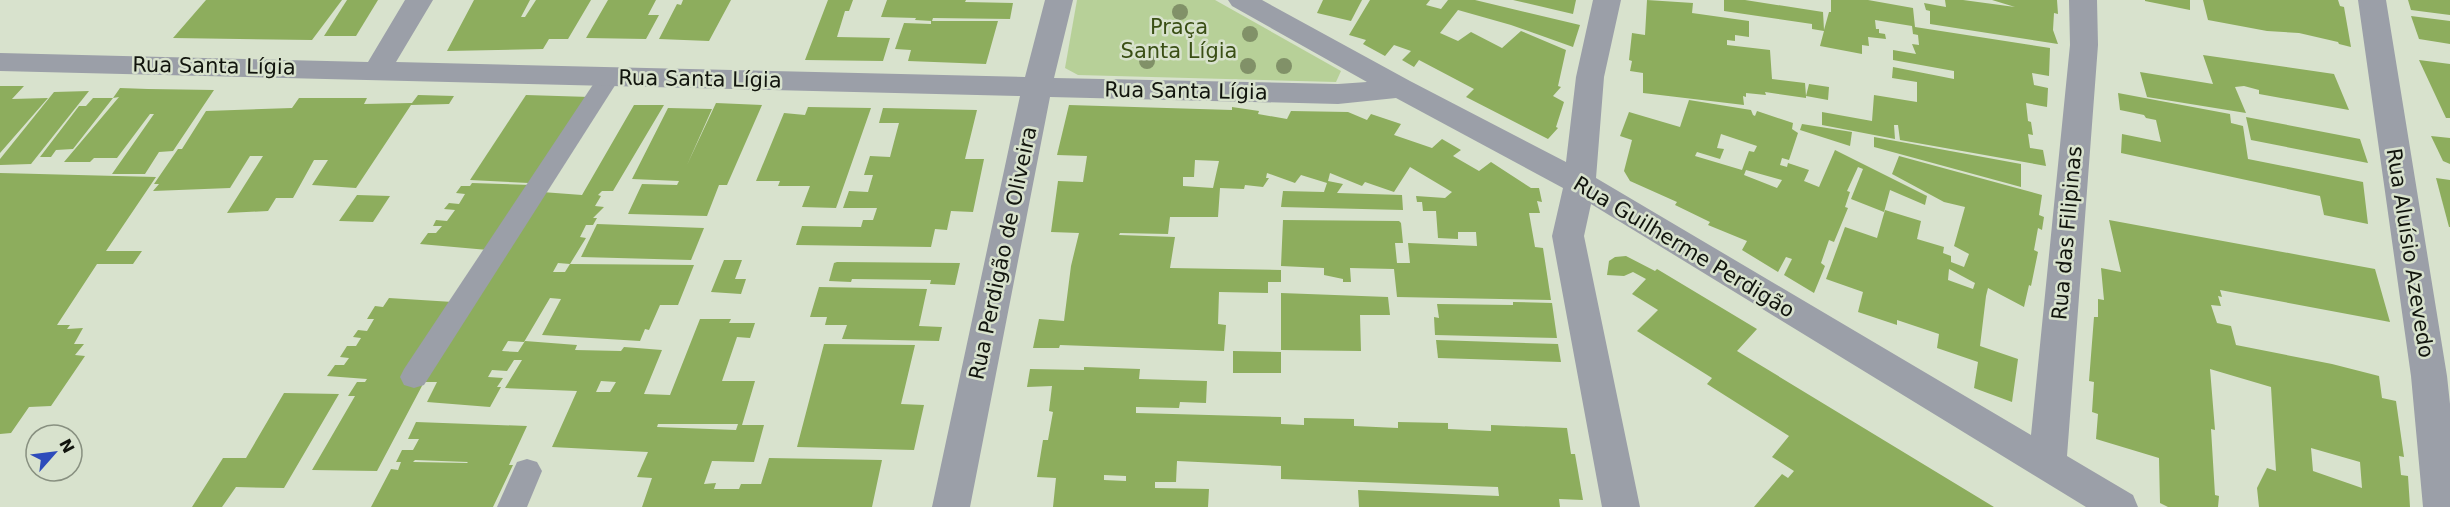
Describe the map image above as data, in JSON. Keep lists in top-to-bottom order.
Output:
{
  "streets": {
    "street": [
      "Rua Santa Lígia",
      "Rua das Filipinas",
      "Rua Guilherme Perdigão",
      "Rua Perdigão de Oliveira",
      "Rua Aluísio Azevedo"
    ]
  },
  "crossings": [
    ["Rua Santa Lígia", "Rua Guilherme Perdigão"],
    ["Rua Santa Lígia", "Rua Perdigão de Oliveira"],
    ["Rua das Filipinas", "Rua Guilherme Perdigão"]
  ],
  "parks": ["Praça Santa Lígia"],
  "north": "top right"
}
